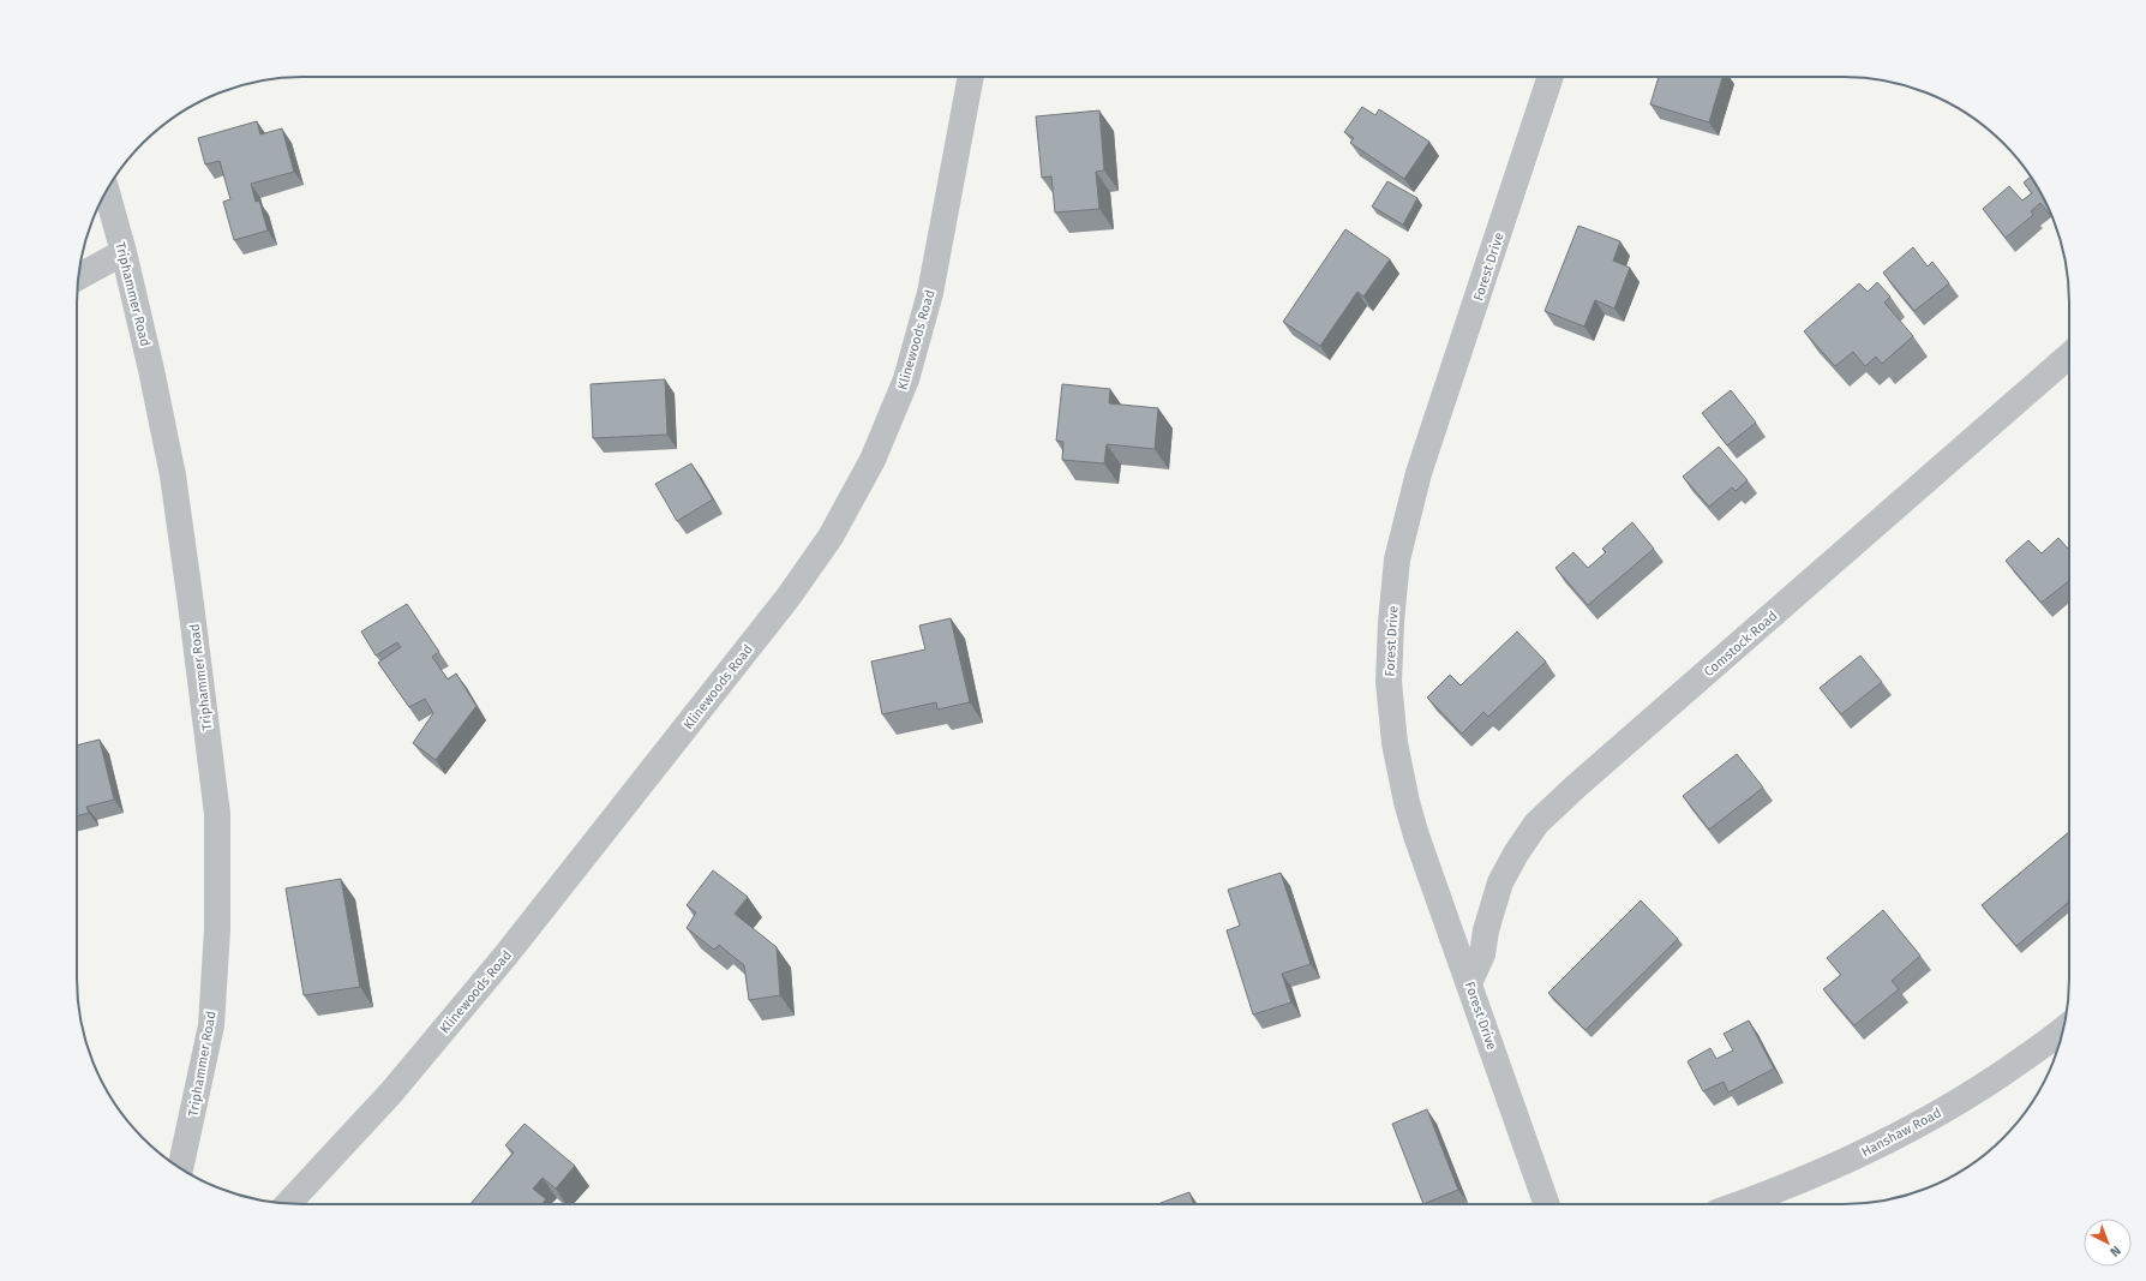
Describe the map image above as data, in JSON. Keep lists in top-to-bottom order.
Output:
{
  "streets": {
    "street": [
      "Forest Drive",
      "Triphammer Road",
      "Klinewoods Road",
      "Comstock Road",
      "Hanshaw Road"
    ]
  },
  "crossings": [
    ["Forest Drive", "Comstock Road"]
  ],
  "north": "bottom right"
}
